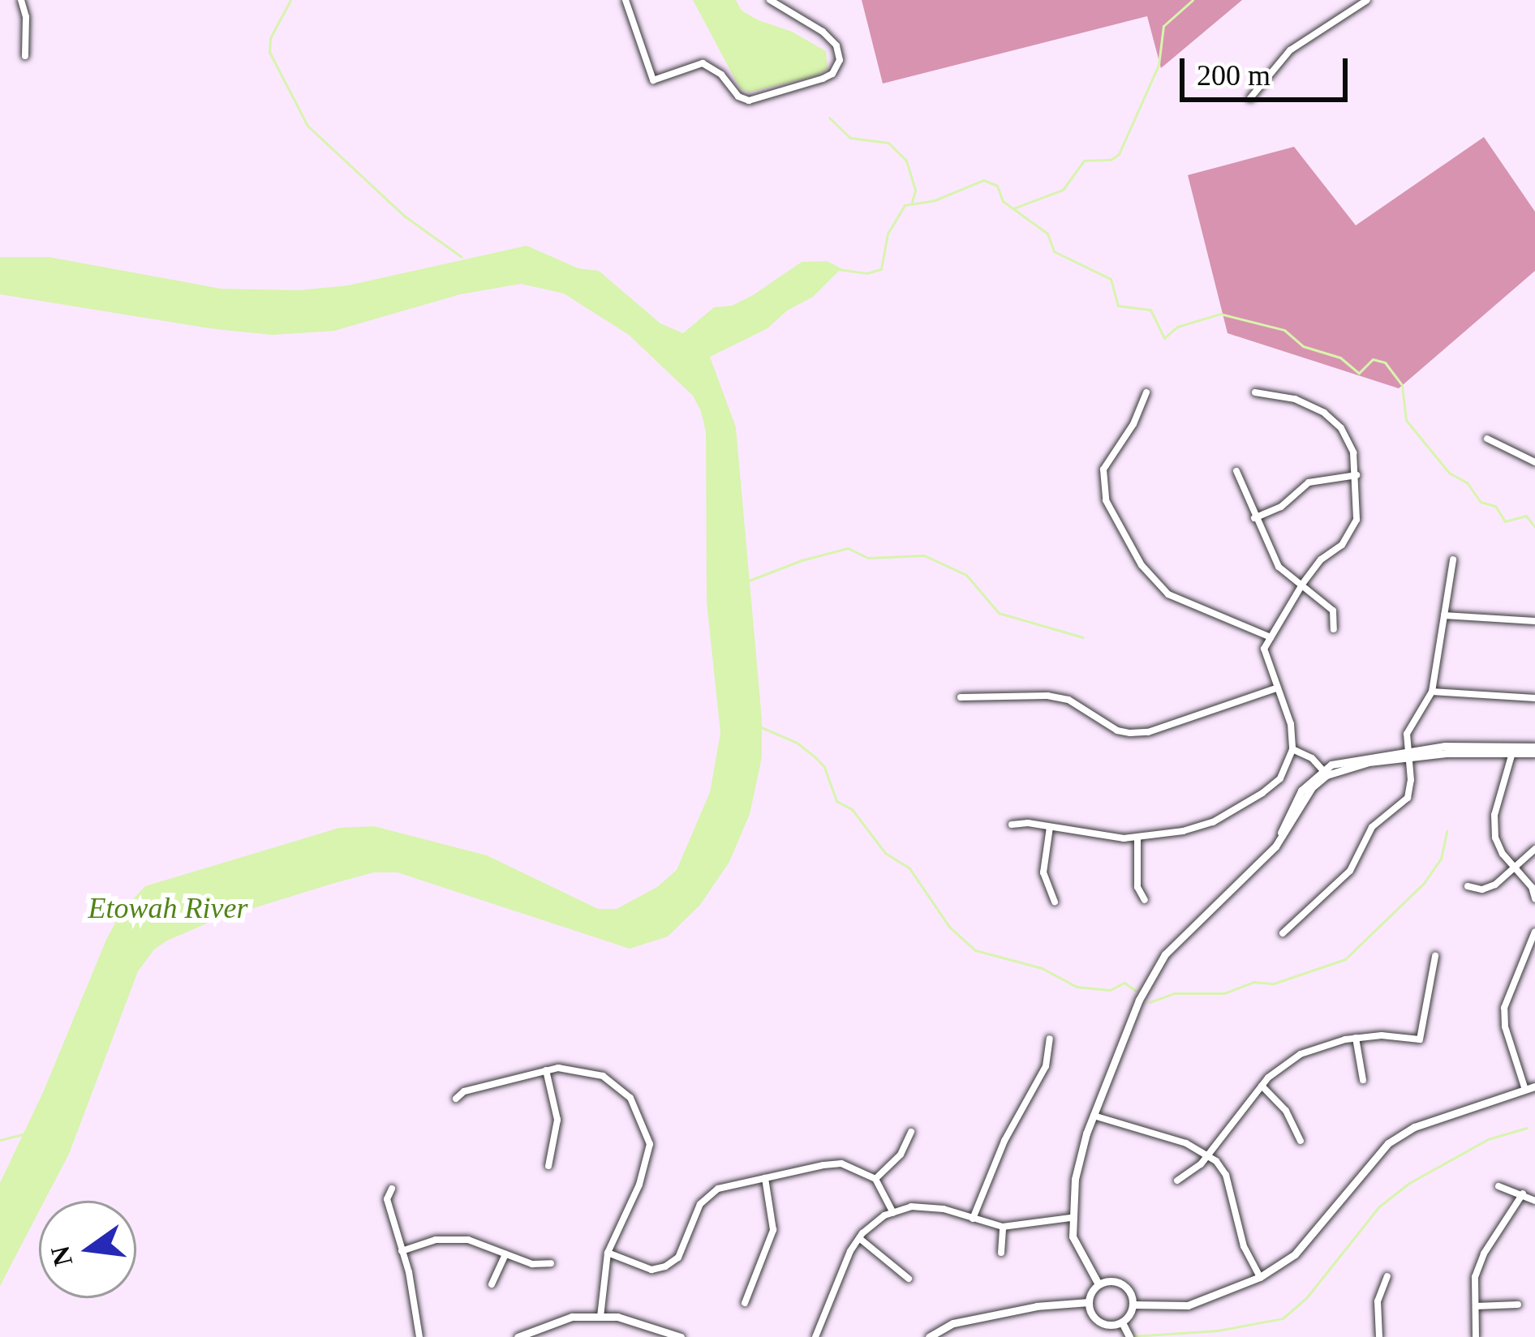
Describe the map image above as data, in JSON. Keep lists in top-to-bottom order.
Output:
{
  "water": ["Etowah River"],
  "scale_bar": "200 m",
  "north": "left"
}
